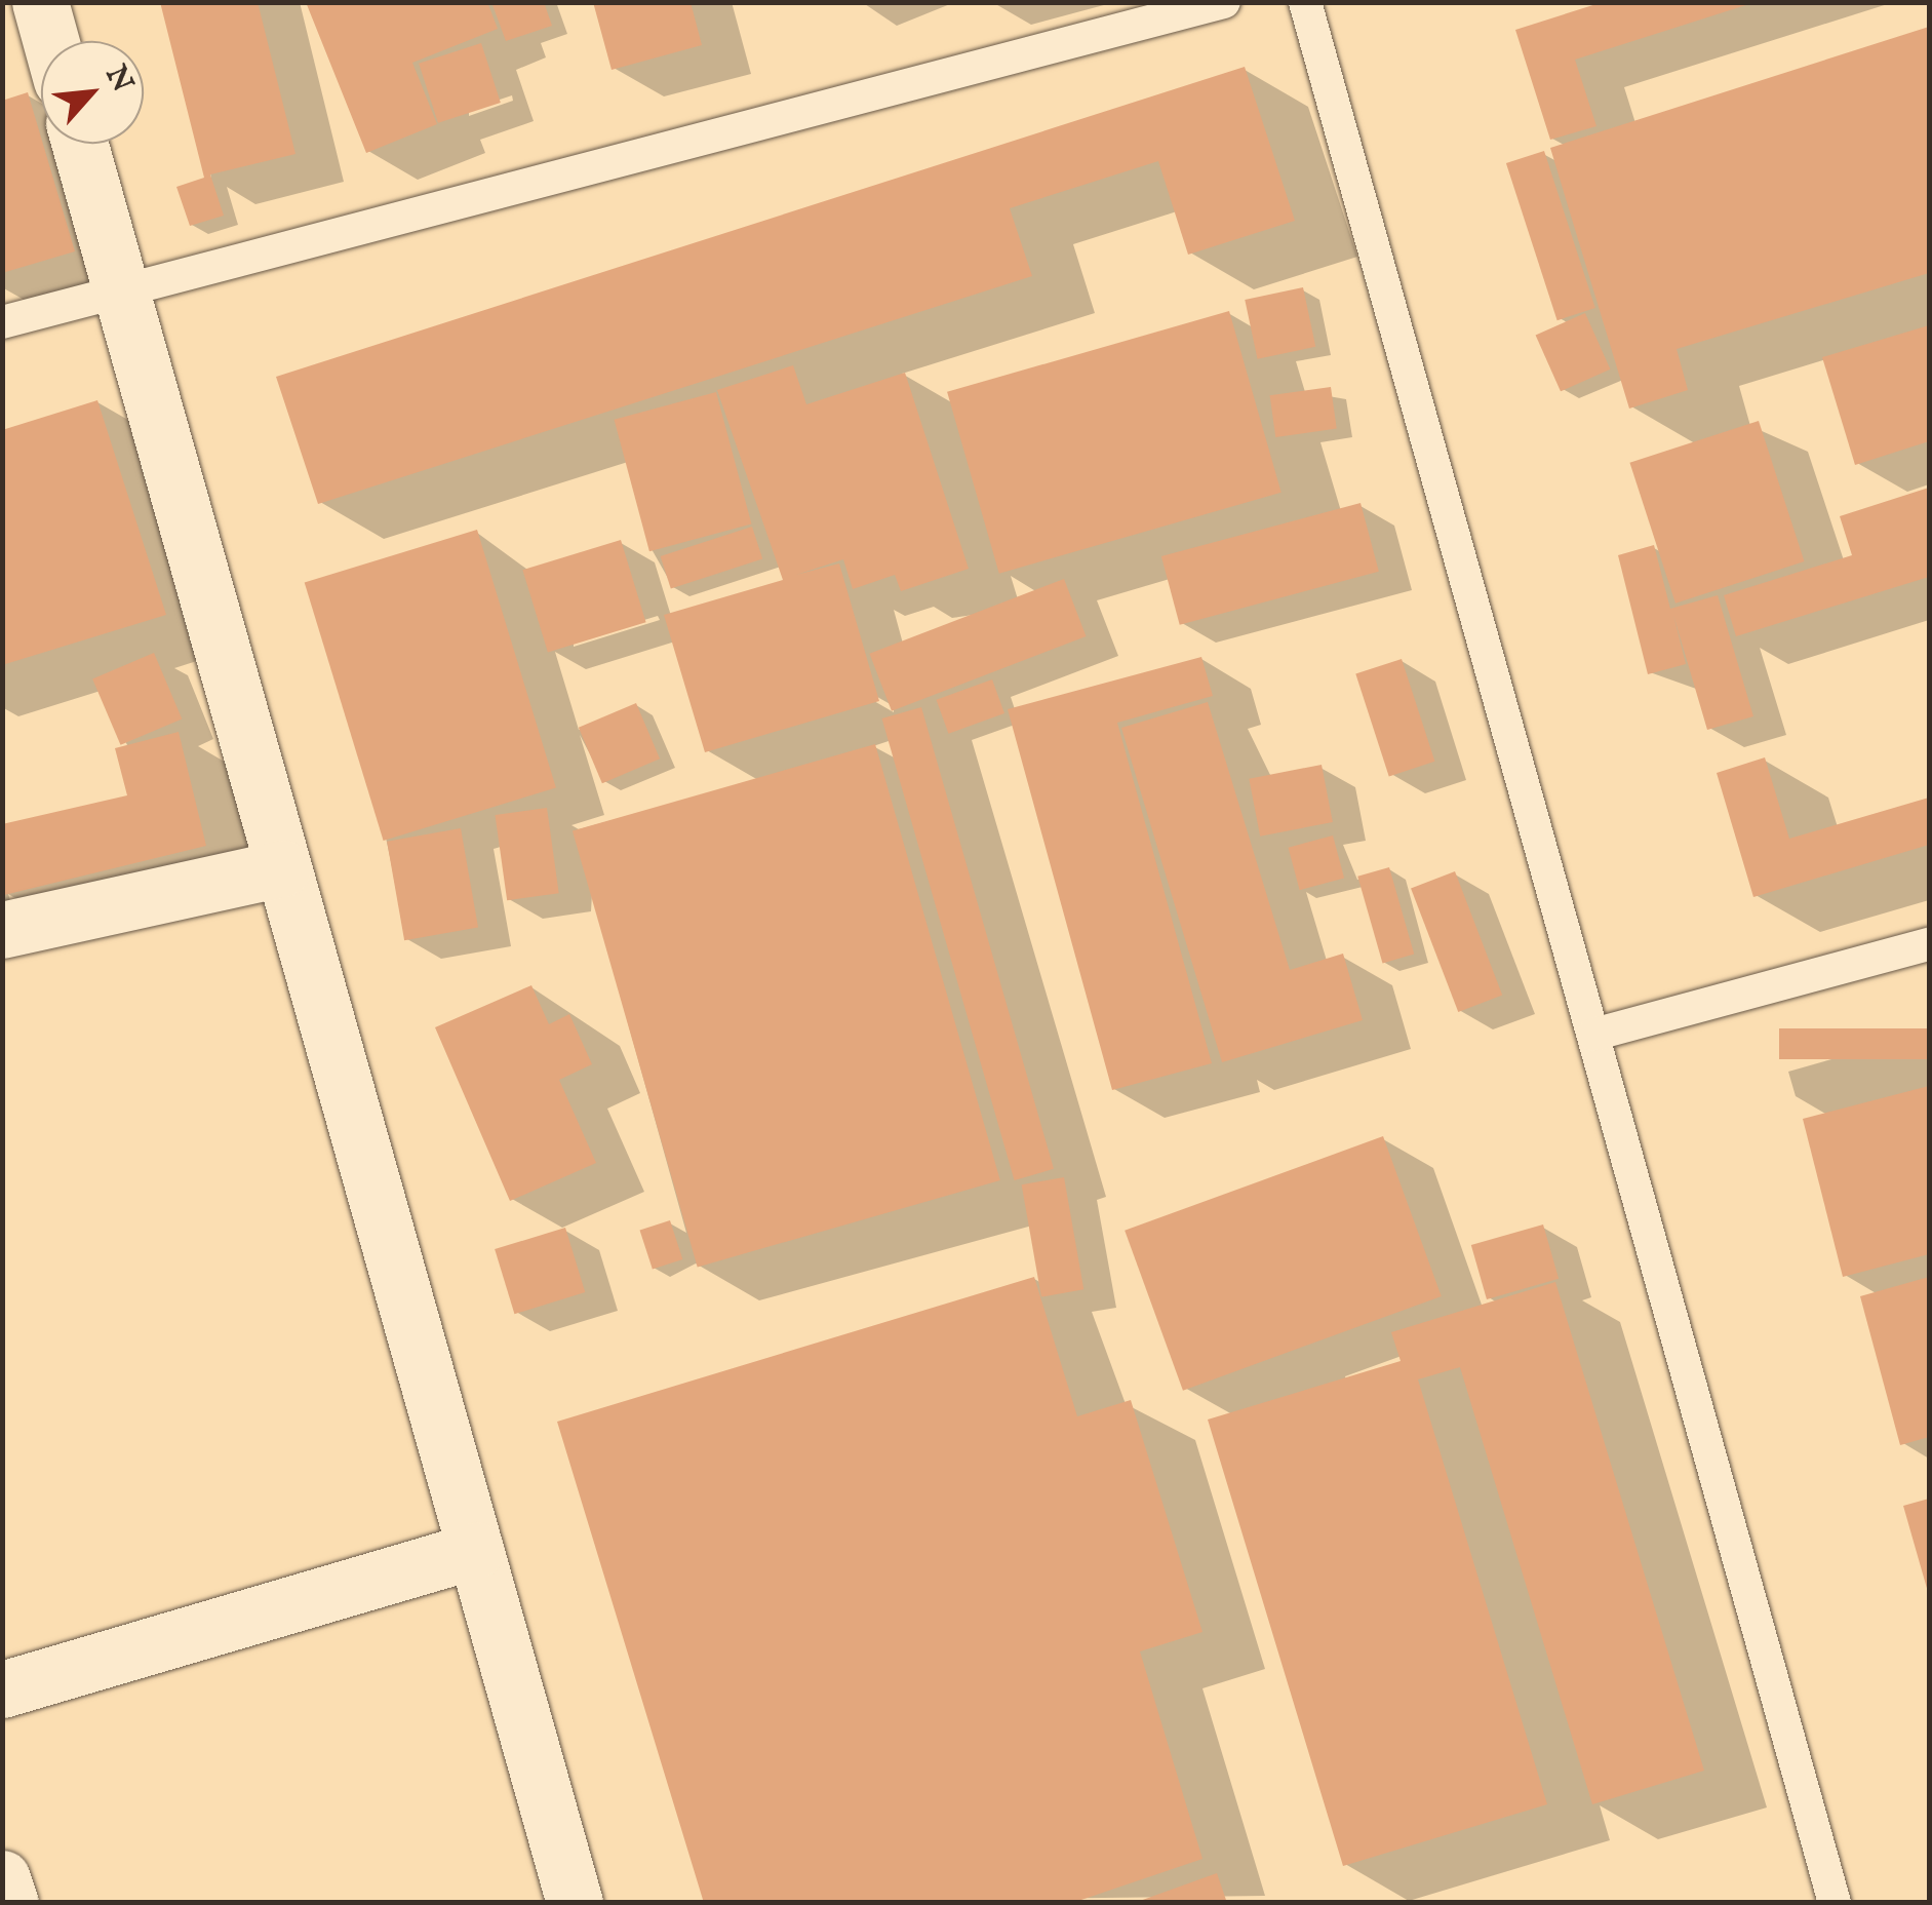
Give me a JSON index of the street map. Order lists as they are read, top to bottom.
{
  "north": "top right"
}
